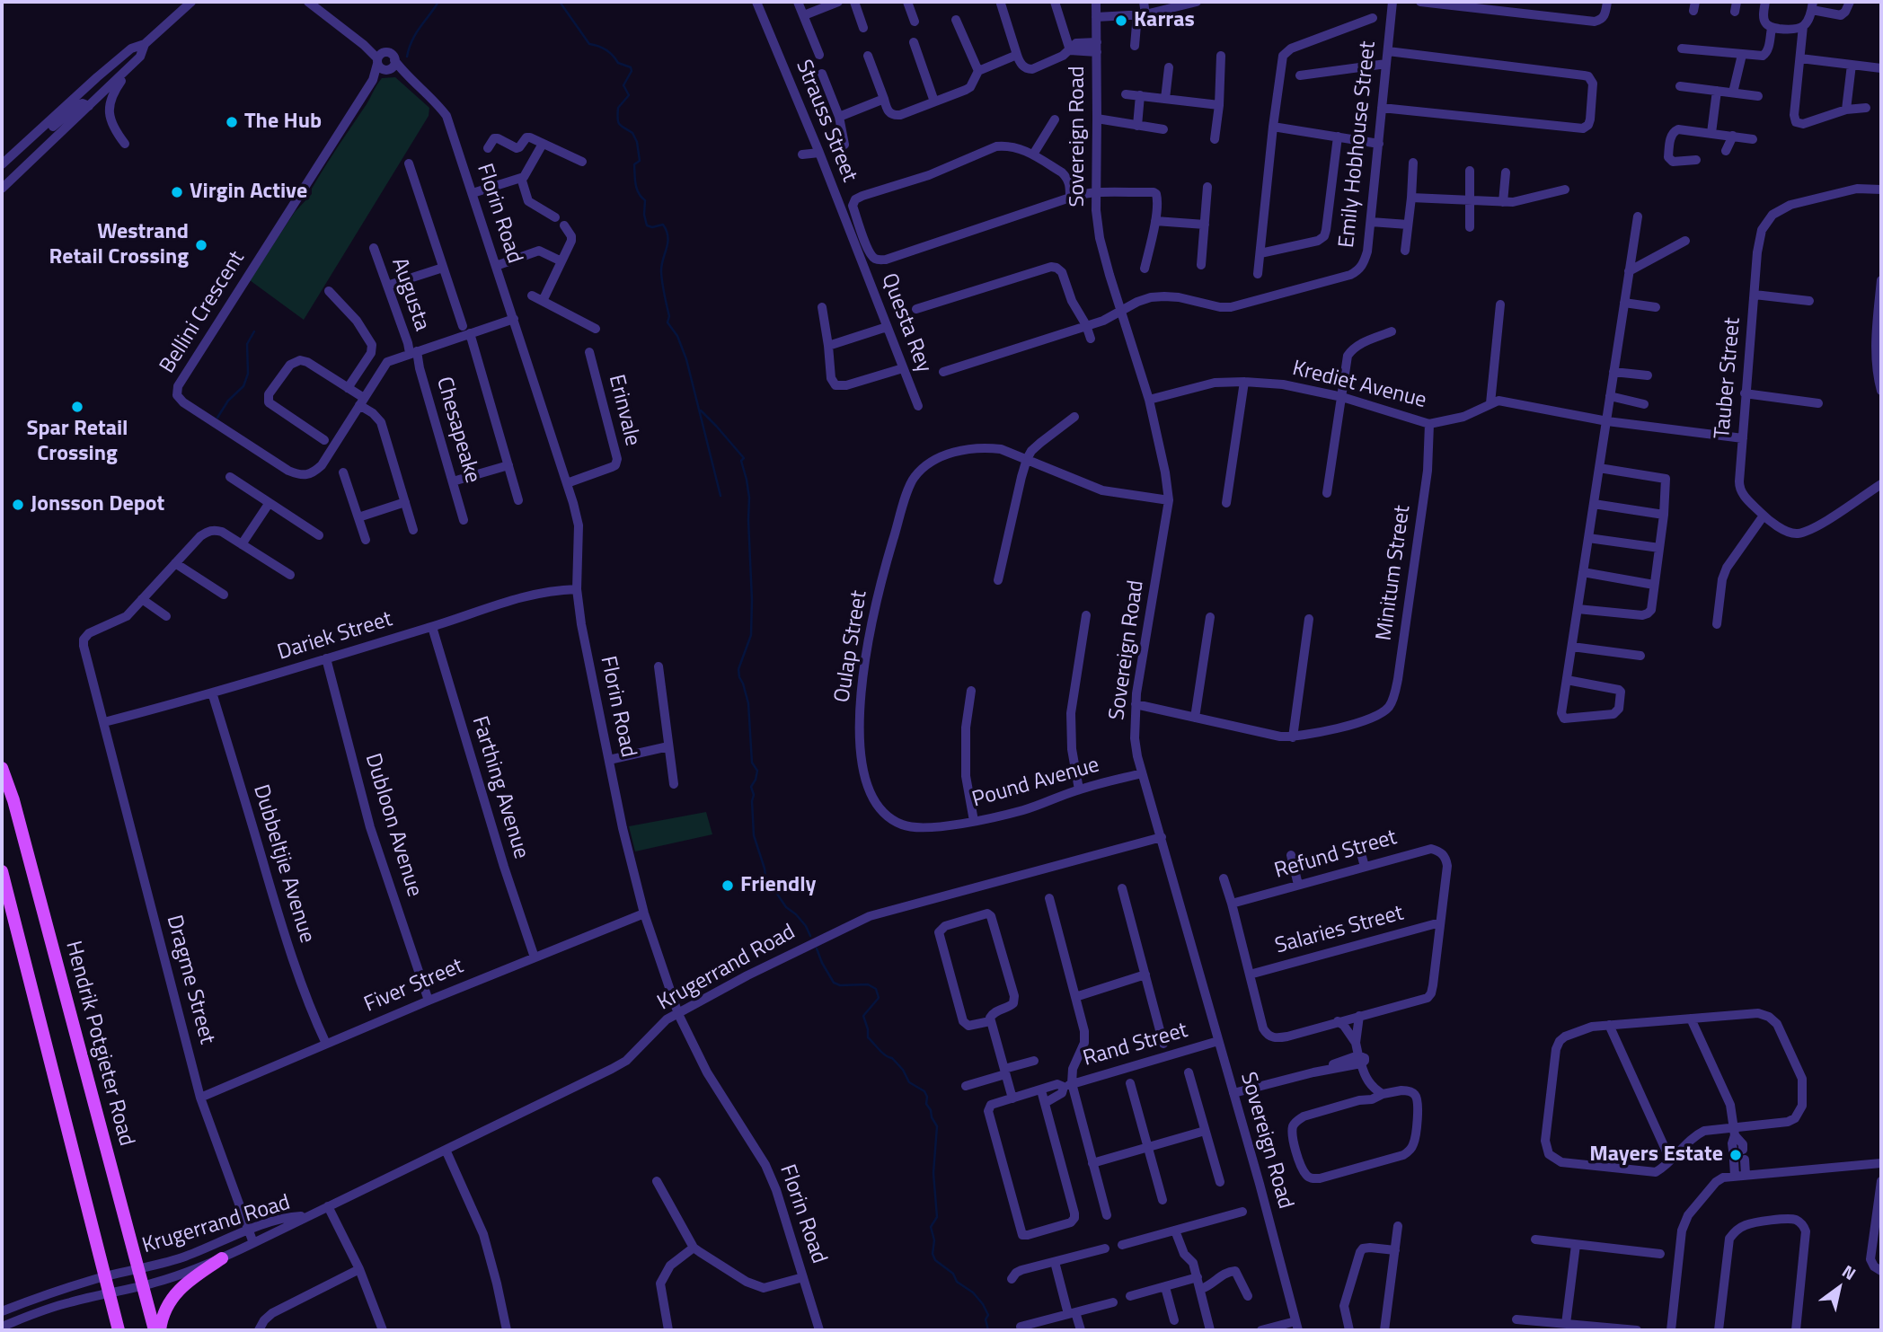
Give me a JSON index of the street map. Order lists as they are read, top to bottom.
{
  "streets": {
    "main road": ["Hendrik Potgieter Road"],
    "street": [
      "Strauss Street",
      "Sovereign Road",
      "Emily Hobhouse Street",
      "Florin Road",
      "Augusta",
      "Bellini Crescent",
      "Questa Rey",
      "Tauber Street",
      "Krediet Avenue",
      "Erinvale",
      "Chesapeake",
      "Minitum Street",
      "Dariek Street",
      "Oulap Street",
      "Pound Avenue",
      "Farthing Avenue",
      "Dubloon Avenue",
      "Refund Street",
      "Dubbeltjie Avenue",
      "Salaries Street",
      "Krugerrand Road",
      "Dragme Street",
      "Fiver Street",
      "Rand Street"
    ]
  },
  "crossings": [
    ["Strauss Street", "Questa Rey"],
    ["Sovereign Road", "Emily Hobhouse Street"],
    ["Sovereign Road", "Krediet Avenue"],
    ["Sovereign Road", "Pound Avenue"],
    ["Sovereign Road", "Krugerrand Road"],
    ["Sovereign Road", "Rand Street"],
    ["Florin Road", "Bellini Crescent"],
    ["Florin Road", "Erinvale"],
    ["Florin Road", "Dariek Street"],
    ["Florin Road", "Krugerrand Road"],
    ["Florin Road", "Fiver Street"],
    ["Augusta", "Bellini Crescent"],
    ["Augusta", "Chesapeake"],
    ["Bellini Crescent", "Chesapeake"],
    ["Tauber Street", "Krediet Avenue"],
    ["Krediet Avenue", "Minitum Street"],
    ["Dariek Street", "Farthing Avenue"],
    ["Dariek Street", "Dubloon Avenue"],
    ["Dariek Street", "Dubbeltjie Avenue"],
    ["Dariek Street", "Dragme Street"],
    ["Oulap Street", "Pound Avenue"],
    ["Farthing Avenue", "Fiver Street"],
    ["Dubloon Avenue", "Fiver Street"],
    ["Refund Street", "Salaries Street"],
    ["Dubbeltjie Avenue", "Fiver Street"],
    ["Krugerrand Road", "Dragme Street"],
    ["Krugerrand Road", "Hendrik Potgieter Road"],
    ["Dragme Street", "Fiver Street"]
  ],
  "places": [
    "Karras",
    "The Hub",
    "Virgin Active",
    "Westrand Retail Crossing",
    "Spar Retail Crossing",
    "Jonsson Depot",
    "Friendly",
    "Mayers Estate"
  ],
  "north": "top right"
}
